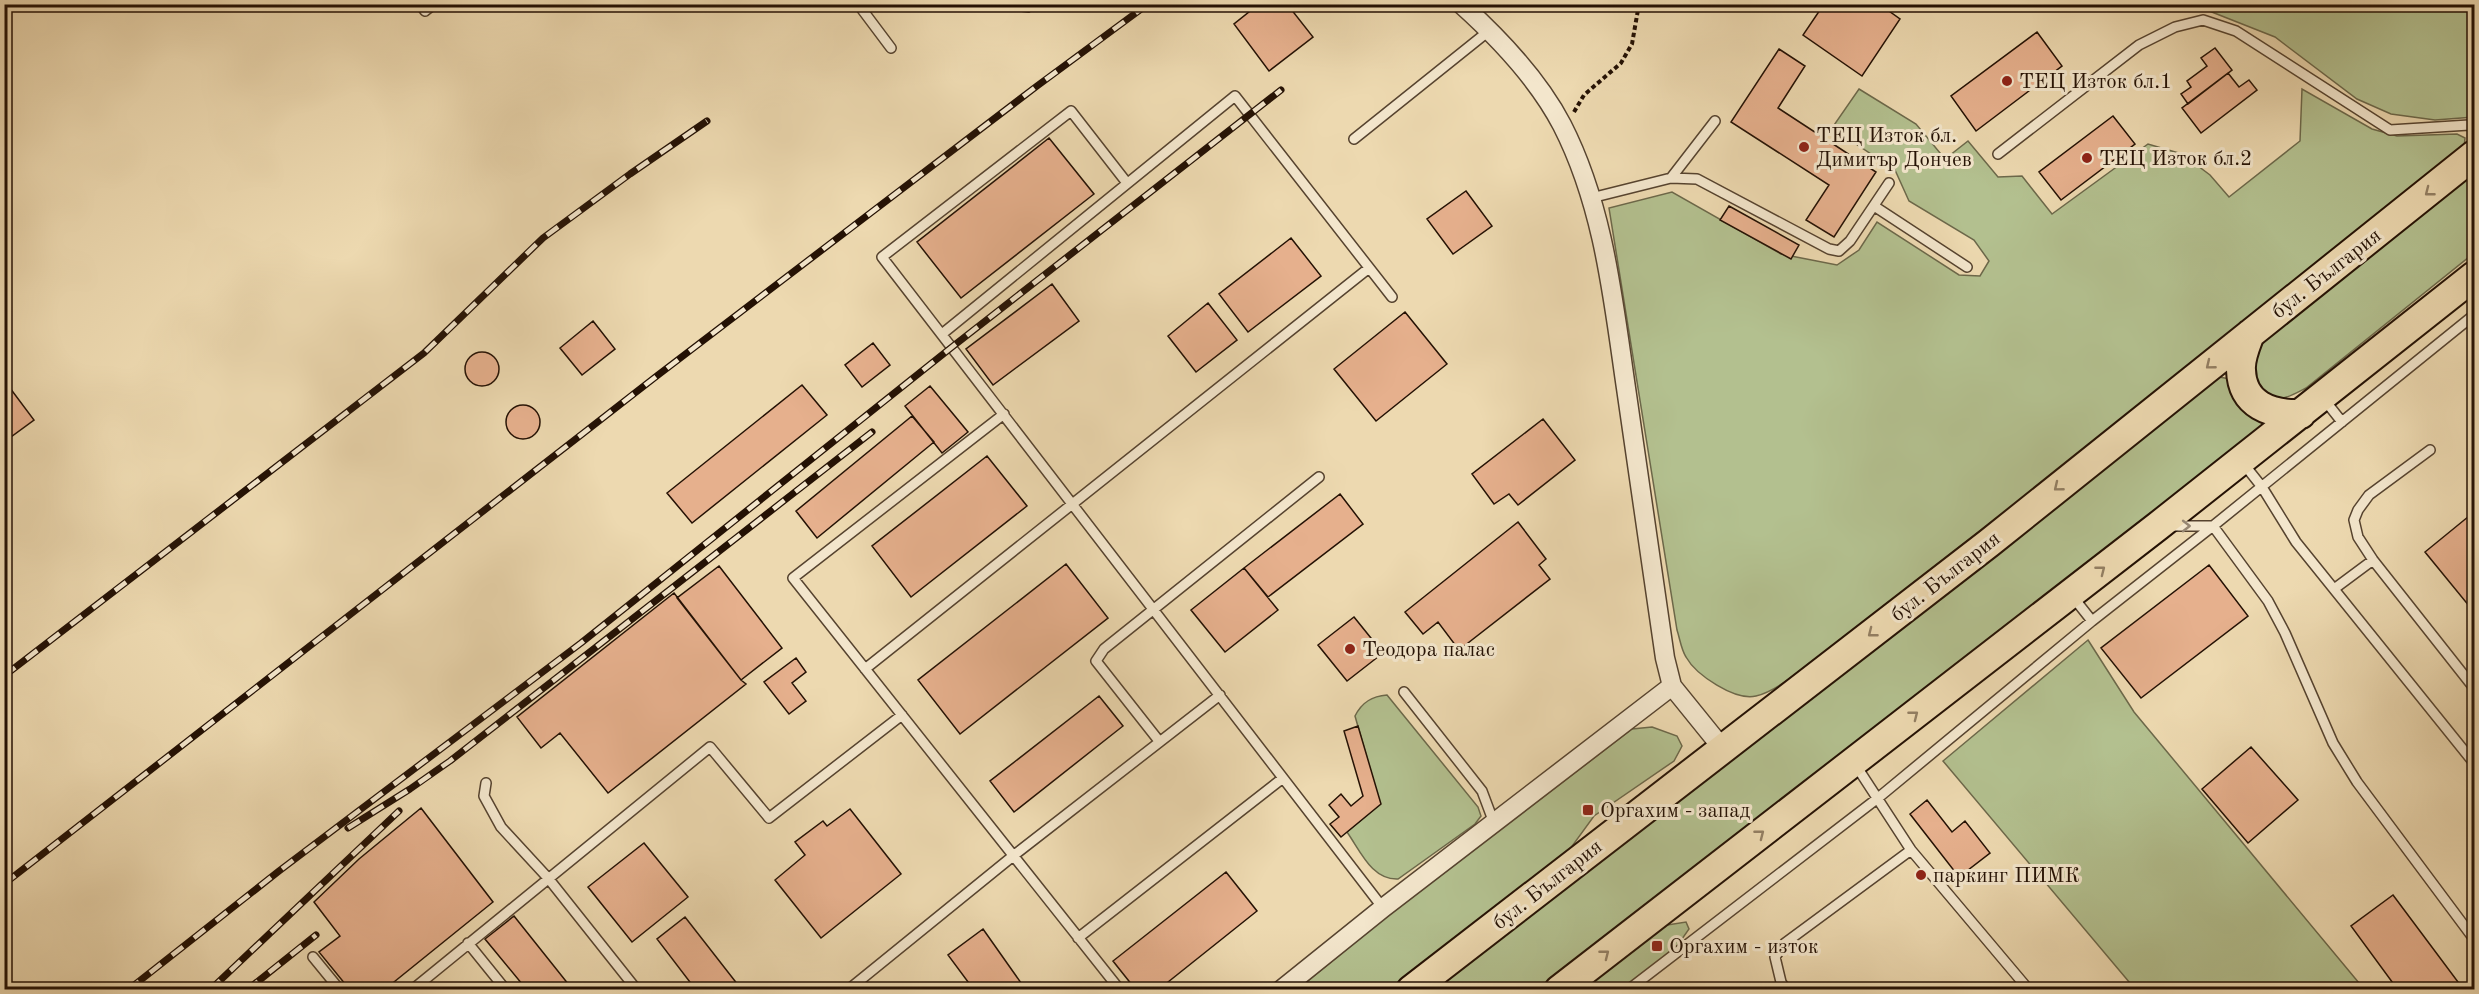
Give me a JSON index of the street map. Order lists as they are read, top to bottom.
{
  "streets": {
    "highway": ["бул. България"]
  },
  "places": {
    "other": [
      "ТЕЦ Изток бл.1",
      "ТЕЦ Изток бл. Димитър Дончев",
      "ТЕЦ Изток бл.2",
      "Теодора палас",
      "паркинг ПИМК"
    ],
    "transit": ["Оргахим - запад", "Оргахим - изток"]
  }
}
